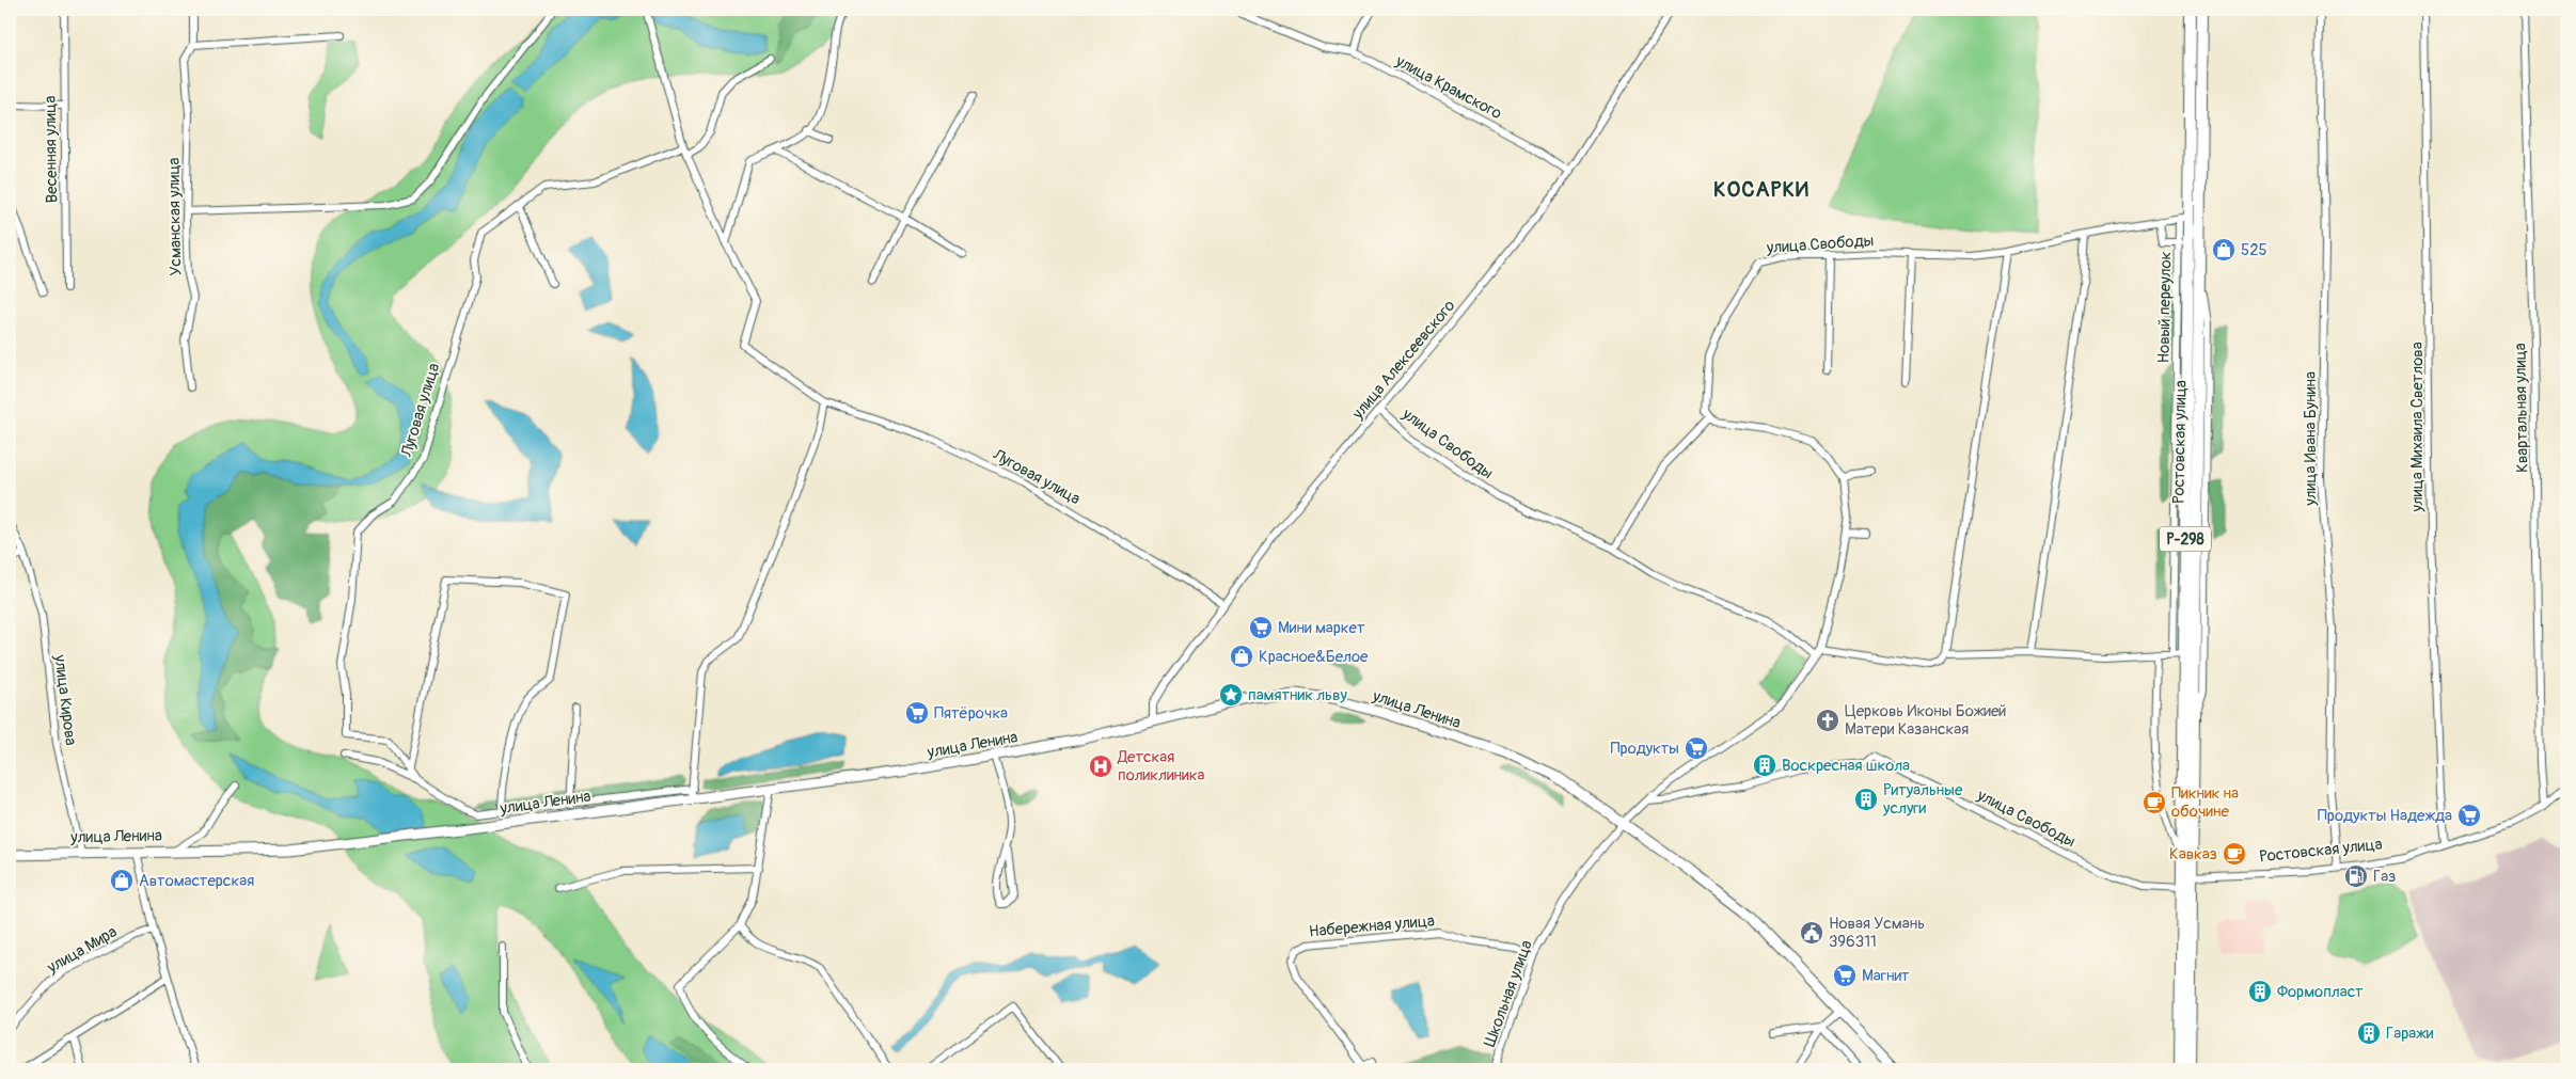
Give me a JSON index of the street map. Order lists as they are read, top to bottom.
{
  "streets": {
    "highway": ["Ростовская улица", "Р-298"],
    "main road": ["улица Ленина"],
    "street": [
      "улица Крамского",
      "Весенняя улица",
      "Усманская улица",
      "улица Свободы",
      "Новый переулок",
      "улица Алексеевского",
      "Квартальная улица",
      "Луговая улица",
      "улица Михаила Светлова",
      "улица Ивана Бунина",
      "улица Кирова",
      "Набережная улица",
      "улица Мира",
      "Школьная улица"
    ]
  },
  "crossings": [
    ["улица Крамского", "улица Алексеевского"],
    ["улица Свободы", "Новый переулок"],
    ["улица Свободы", "улица Алексеевского"],
    ["улица Свободы", "Ростовская улица"],
    ["Новый переулок", "Ростовская улица"],
    ["улица Алексеевского", "Луговая улица"],
    ["улица Алексеевского", "улица Ленина"],
    ["Квартальная улица", "Ростовская улица"],
    ["Луговая улица", "улица Ленина"],
    ["улица Михаила Светлова", "Ростовская улица"],
    ["улица Ивана Бунина", "Ростовская улица"],
    ["улица Кирова", "улица Ленина"],
    ["улица Ленина", "Школьная улица"],
    ["Набережная улица", "Школьная улица"]
  ],
  "districts": ["КОСАРКИ"],
  "places": {
    "shop": ["525", "Красное&Белое", "Автомастерская"],
    "supermarket": [
      "Мини маркет",
      "Пятёрочка",
      "Продукты",
      "Продукты Надежда",
      "Магнит"
    ],
    "place": ["памятник льву"],
    "church": ["Церковь Иконы Божией Матери Казанская"],
    "building": [
      "Воскресная школа",
      "Ритуальные услуги",
      "Формопласт",
      "Гаражи"
    ],
    "hospital": ["Детская поликлиника"],
    "cafe": ["Пикник на обочине", "Кавказ"],
    "fuel station": ["Газ"],
    "public building": ["Новая Усмань 396311"]
  }
}
